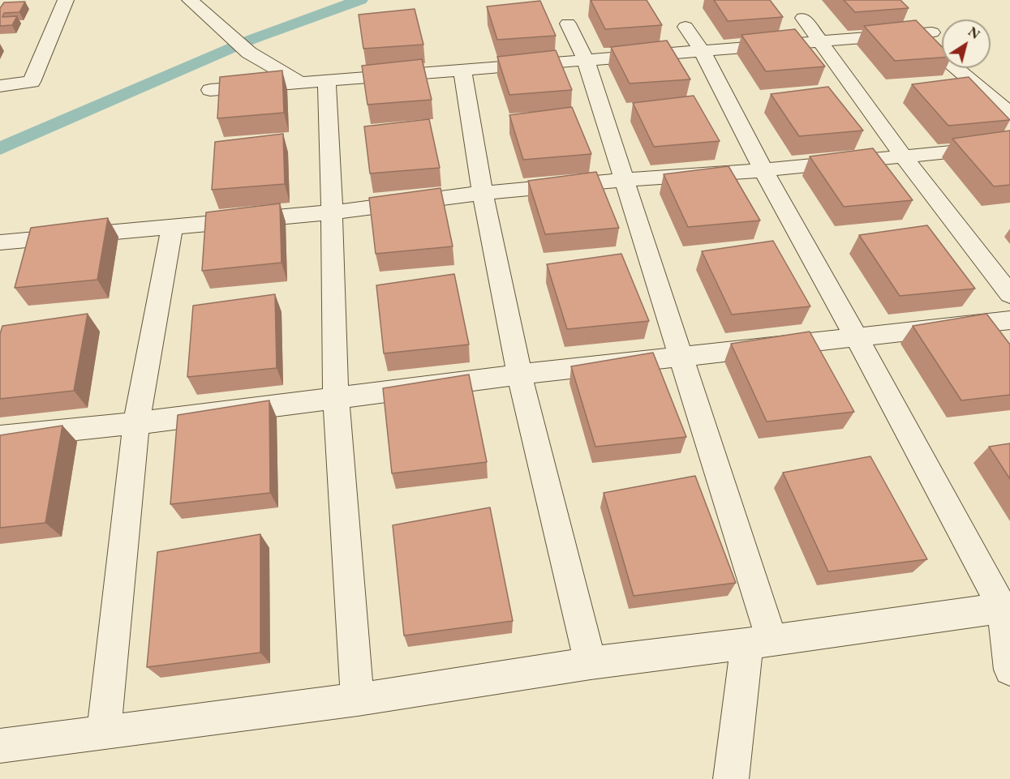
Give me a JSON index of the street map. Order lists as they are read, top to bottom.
{
  "north": "top right"
}
